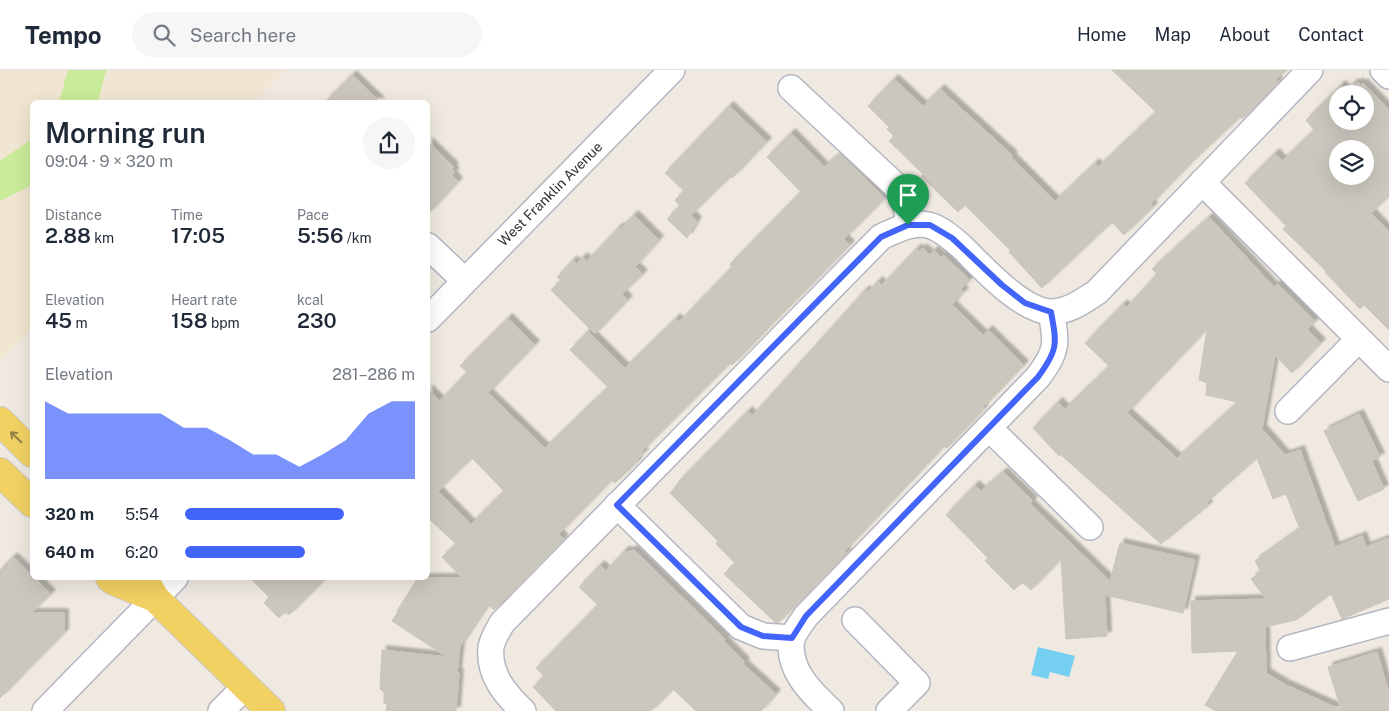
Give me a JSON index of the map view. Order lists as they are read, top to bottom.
{
  "streets": {
    "street": ["West Franklin Avenue"]
  },
  "page": {
    "header": "Tempo",
    "search": "Search here",
    "nav": [
      "Home",
      "Map",
      "About",
      "Contact"
    ],
    "heading": ["Morning run", "09:04 · 9 × 320 m"],
    "stats": [
      ["Distance", "2.88 km"],
      ["Time", "17:05"],
      ["Pace", "5:56 /km"],
      ["Elevation", "45 m"],
      ["Heart rate", "158 bpm"],
      ["kcal", "230"]
    ],
    "chart": ["Elevation", "281–286 m"],
    "list": [
      {
        "name": "320 m",
        "note": "5:54"
      },
      {
        "name": "640 m",
        "note": "6:20"
      }
    ]
  }
}
